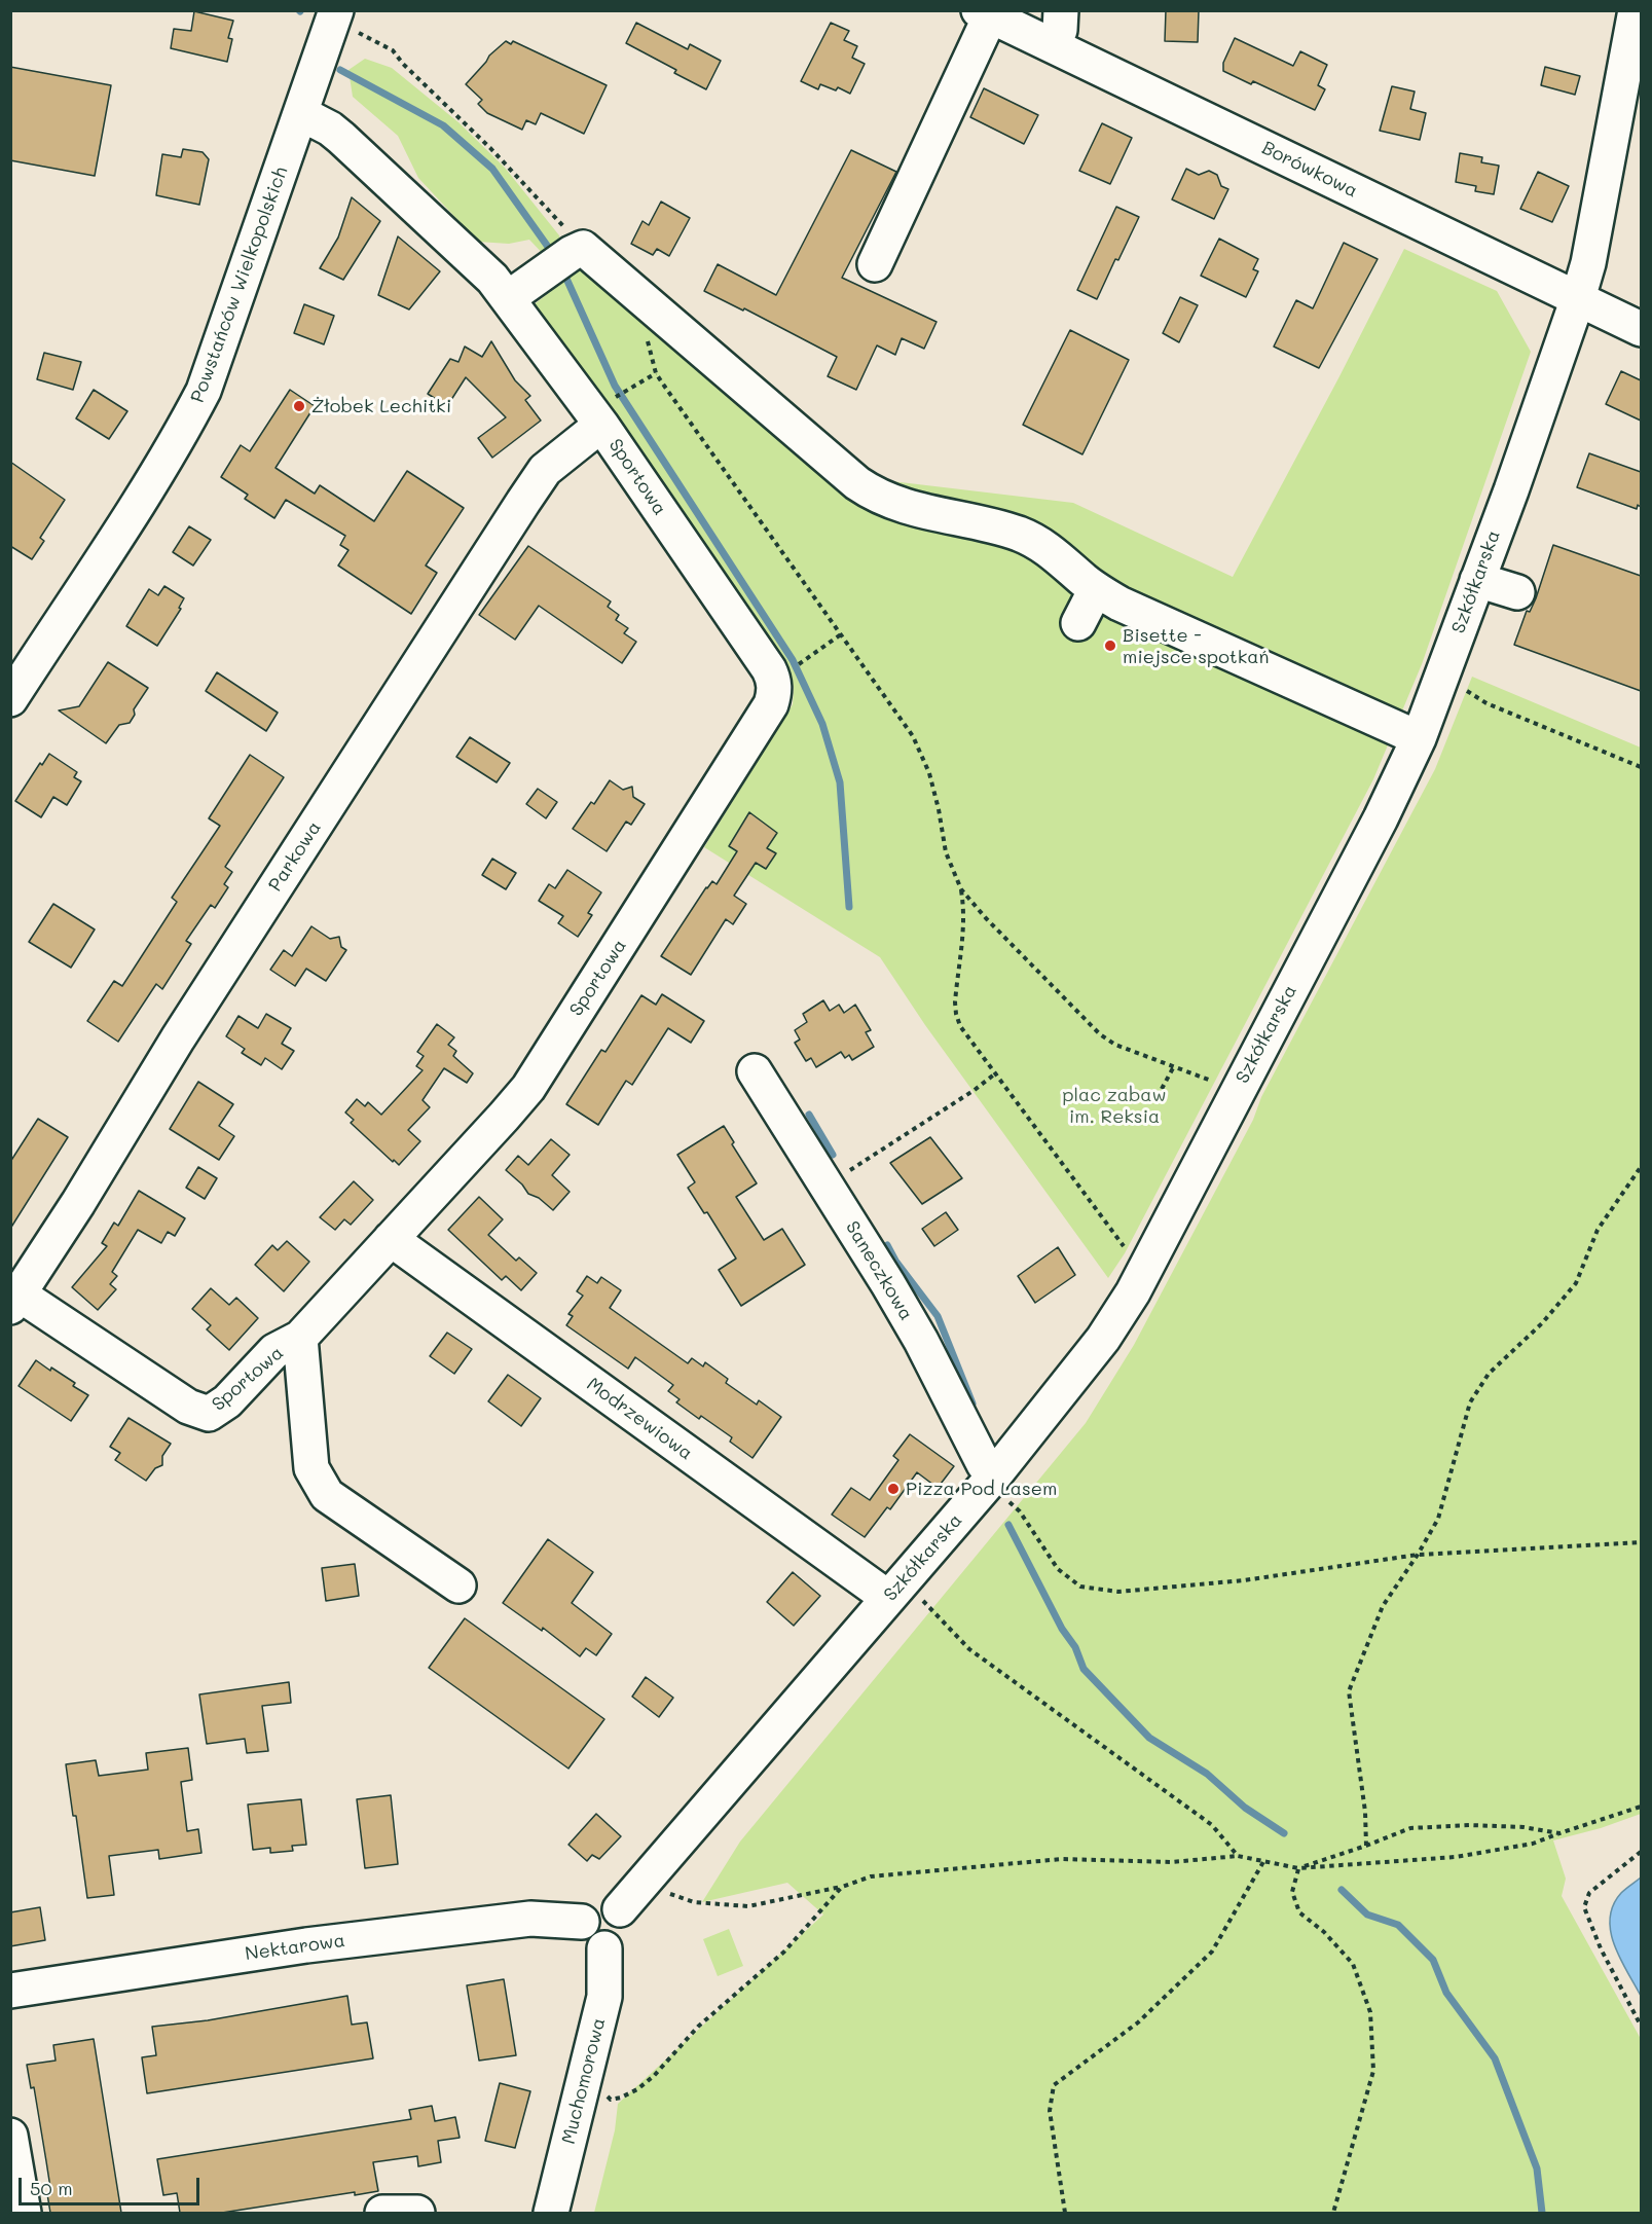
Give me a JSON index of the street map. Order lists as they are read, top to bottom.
{
  "streets": {
    "street": [
      "Borówkowa",
      "Powstańców Wielkopolskich",
      "Sportowa",
      "Szkółkarska",
      "Parkowa",
      "Saneczkowa",
      "Modrzewiowa",
      "Nektarowa",
      "Muchomorowa"
    ]
  },
  "crossings": [
    ["Borówkowa", "Szkółkarska"],
    ["Powstańców Wielkopolskich", "Sportowa"],
    ["Sportowa", "Parkowa"],
    ["Sportowa", "Modrzewiowa"],
    ["Szkółkarska", "Saneczkowa"],
    ["Szkółkarska", "Modrzewiowa"],
    ["Szkółkarska", "Nektarowa"],
    ["Szkółkarska", "Muchomorowa"],
    ["Nektarowa", "Muchomorowa"]
  ],
  "parks": ["plac zabaw im. Reksia"],
  "places": ["Żłobek Lechitki", "Bisette - miejsce spotkań", "Pizza Pod Lasem"],
  "scale_bar": "50 m"
}
